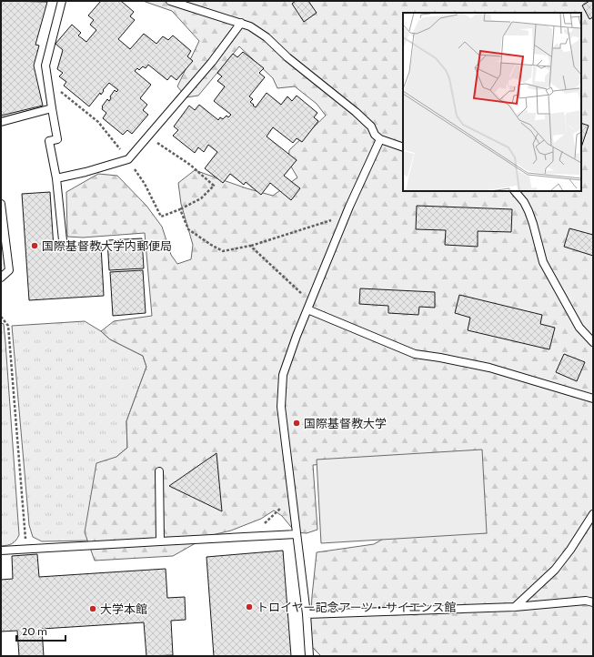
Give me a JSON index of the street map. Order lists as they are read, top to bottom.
{
  "places": [
    "国際基督教大学内郵便局",
    "国際基督教大学",
    "トロイヤー記念アーツ・サイエンス館",
    "大学本館"
  ],
  "scale_bar": "20 m"
}
